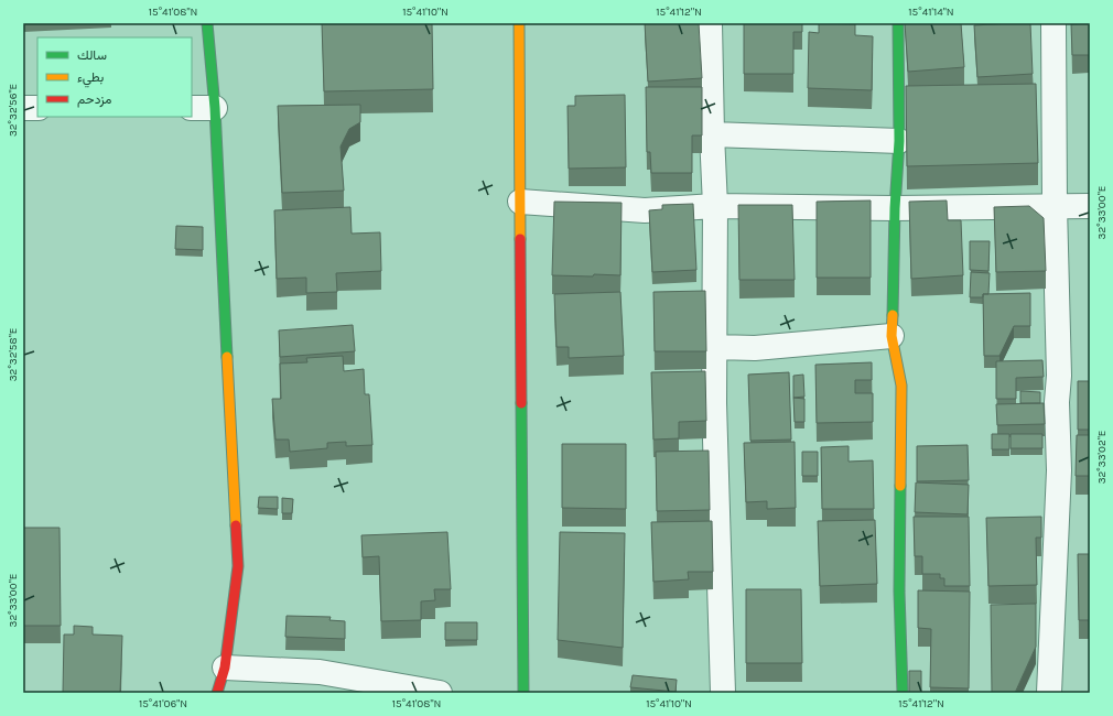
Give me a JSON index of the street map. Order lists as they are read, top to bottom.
{
  "legend": ["سالك", "بطيء", "مزدحم"],
  "coordinates": [
    "15°41'08\"N",
    "15°41'10\"N",
    "15°41'12\"N",
    "15°41'14\"N",
    "32°32'56\"E",
    "32°33'00\"E",
    "32°32'58\"E",
    "32°33'02\"E",
    "15°41'06\"N"
  ]
}
